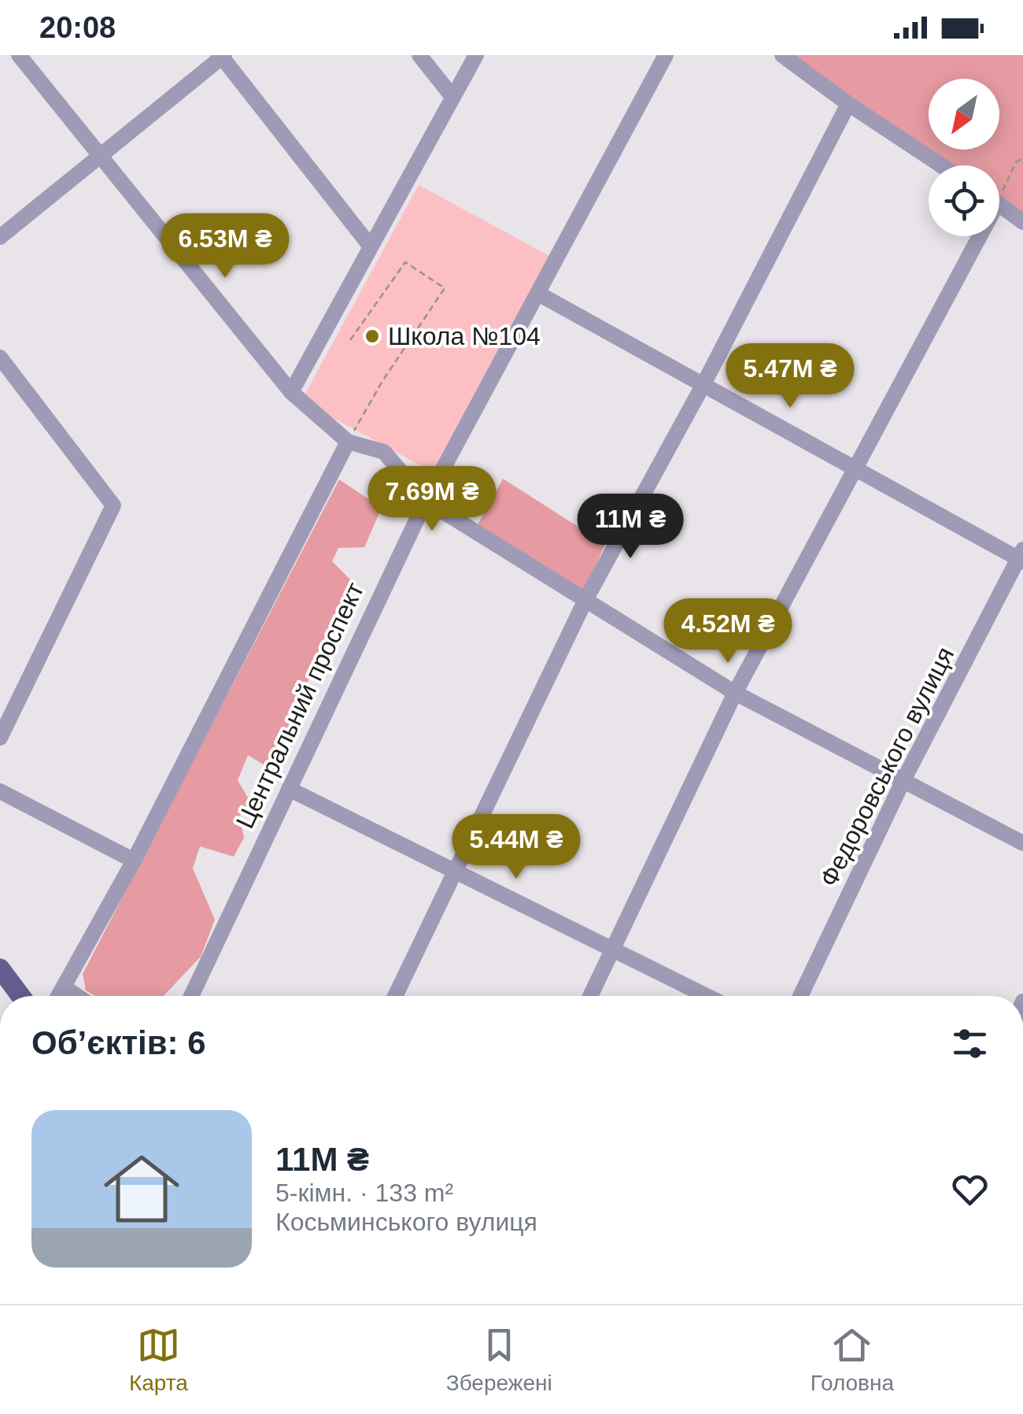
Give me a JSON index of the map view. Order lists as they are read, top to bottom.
{
  "streets": {
    "street": ["Центральний проспект", "Федоровського вулиця"]
  },
  "places": ["Школа №104"],
  "north": "bottom left",
  "page": {
    "status": "20:08",
    "price": [
      "6.53M ₴",
      "5.47M ₴",
      "7.69M ₴",
      "11M ₴",
      "4.52M ₴",
      "5.44M ₴"
    ],
    "heading": "Об’єктів: 6",
    "list": [
      {
        "name": "11M ₴",
        "note": "5-кімн. · 133 m² · Косьминського вулиця"
      }
    ],
    "tabs": ["Карта", "Збережені", "Головна"]
  }
}
